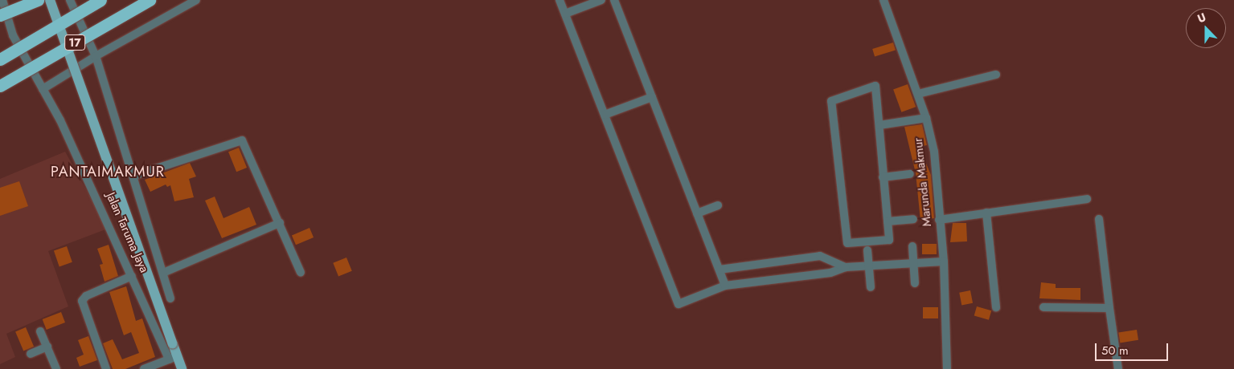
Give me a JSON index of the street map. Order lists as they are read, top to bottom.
{
  "streets": {
    "highway": ["17"],
    "main road": ["Jalan Taruma Jaya"],
    "street": ["Marunda Makmur"]
  },
  "districts": ["PANTAIMAKMUR"],
  "scale_bar": "50 m",
  "north": "top"
}
